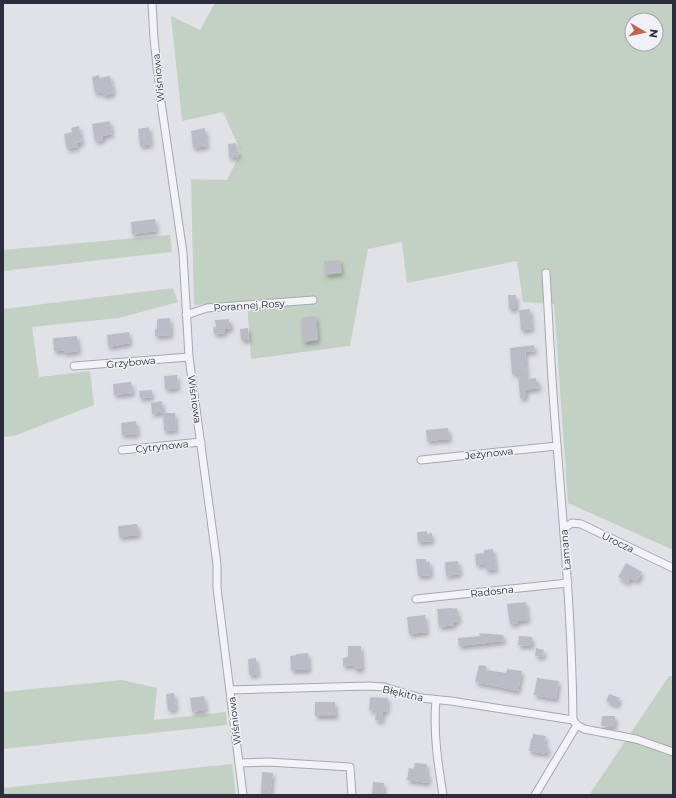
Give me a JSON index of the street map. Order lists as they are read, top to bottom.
{
  "streets": {
    "street": [
      "Wiśniowa",
      "Porannej Rosy",
      "Grzybowa",
      "Cytrynowa",
      "Jeżynowa",
      "Urocza",
      "Łamana",
      "Radosna",
      "Błękitna"
    ]
  },
  "crossings": [
    ["Wiśniowa", "Porannej Rosy"],
    ["Wiśniowa", "Grzybowa"],
    ["Wiśniowa", "Cytrynowa"],
    ["Wiśniowa", "Błękitna"],
    ["Jeżynowa", "Łamana"],
    ["Urocza", "Łamana"],
    ["Łamana", "Radosna"],
    ["Łamana", "Błękitna"]
  ],
  "north": "right"
}
